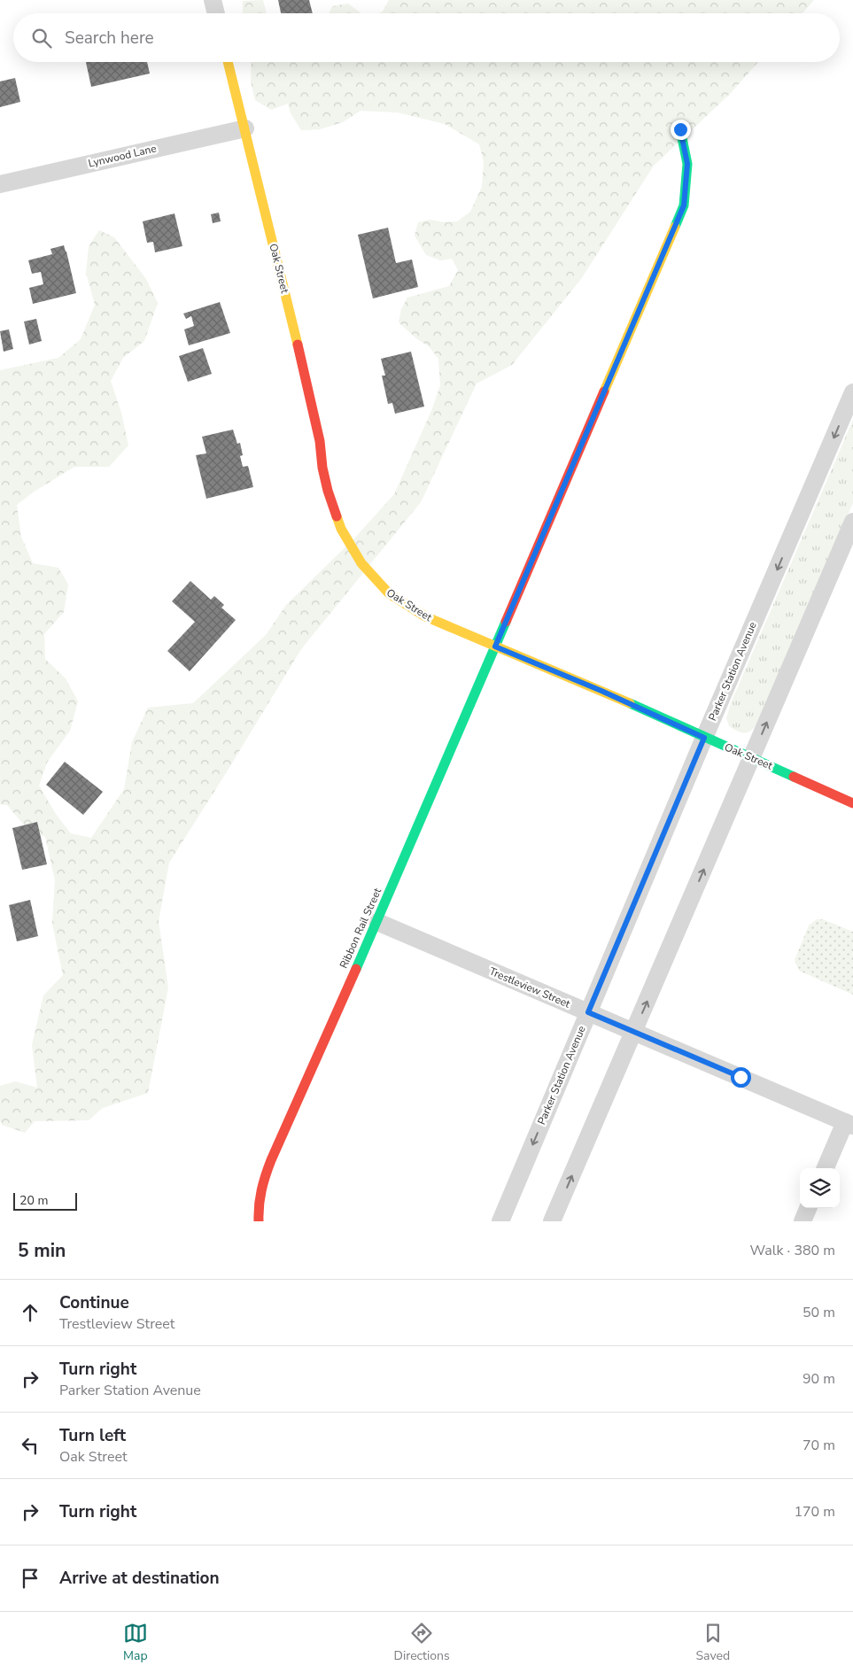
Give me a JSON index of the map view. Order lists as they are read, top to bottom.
{
  "streets": {
    "street": [
      "Lynwood Lane",
      "Oak Street",
      "Parker Station Avenue",
      "Ribbon Rail Street",
      "Trestleview Street"
    ]
  },
  "crossings": [
    ["Lynwood Lane", "Oak Street"],
    ["Oak Street", "Parker Station Avenue"],
    ["Oak Street", "Ribbon Rail Street"],
    ["Parker Station Avenue", "Trestleview Street"],
    ["Ribbon Rail Street", "Trestleview Street"]
  ],
  "scale_bar": "20 m",
  "page": {
    "search": "Search here",
    "scale": "20 m",
    "heading": ["5 min", "Walk · 380 m"],
    "list": [
      ["Continue", "Trestleview Street", "50 m"],
      ["Turn right", "Parker Station Avenue", "90 m"],
      ["Turn left", "Oak Street", "70 m"],
      ["Turn right", "170 m"],
      "Arrive at destination"
    ],
    "nav": ["Map", "Directions", "Saved"]
  }
}
